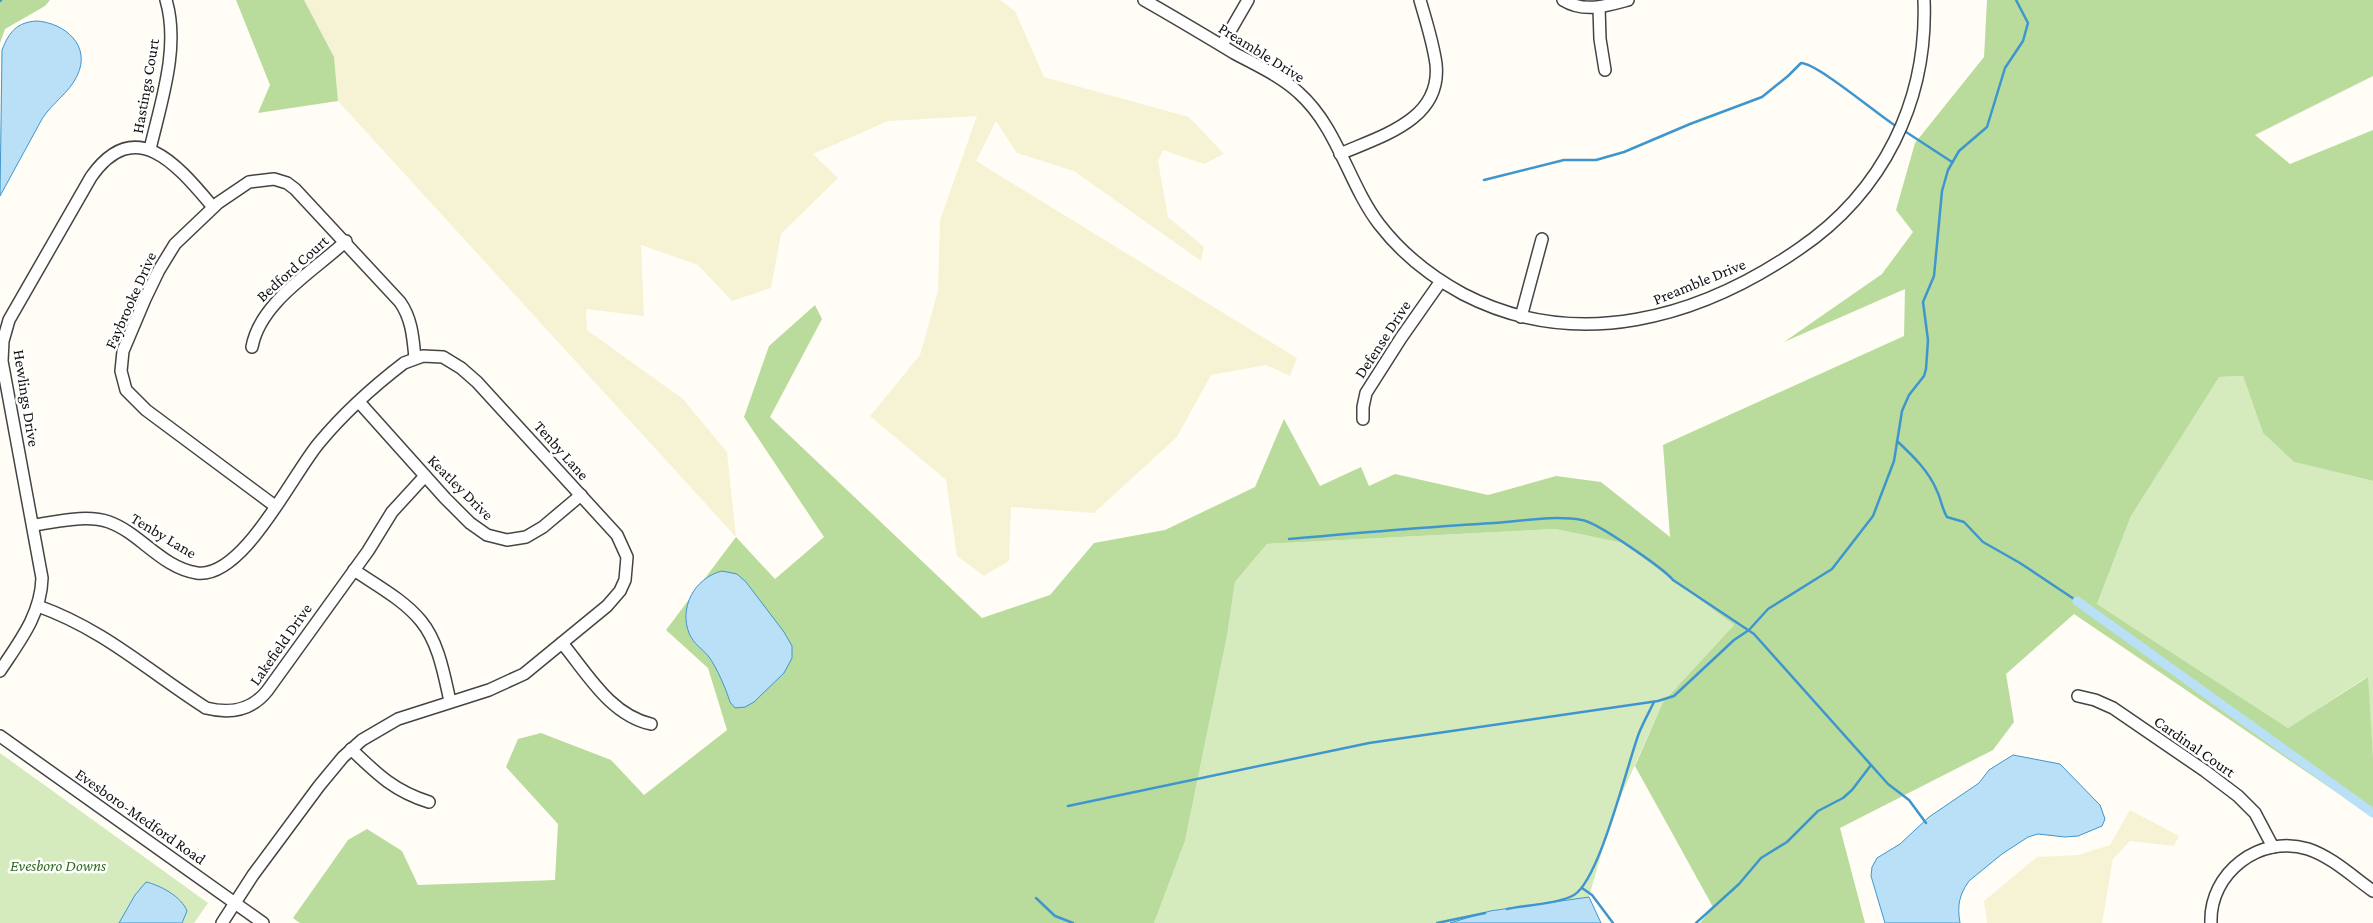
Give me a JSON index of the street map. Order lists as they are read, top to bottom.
{
  "streets": {
    "street": [
      "Preamble Drive",
      "Hastings Court",
      "Bedford Court",
      "Faybrooke Drive",
      "Defense Drive",
      "Hewlings Drive",
      "Tenby Lane",
      "Keatley Drive",
      "Lakefield Drive",
      "Cardinal Court",
      "Evesboro-Medford Road"
    ]
  },
  "crossings": [
    ["Preamble Drive", "Defense Drive"],
    ["Hastings Court", "Hewlings Drive"],
    ["Bedford Court", "Faybrooke Drive"],
    ["Faybrooke Drive", "Tenby Lane"],
    ["Hewlings Drive", "Tenby Lane"],
    ["Hewlings Drive", "Lakefield Drive"],
    ["Tenby Lane", "Keatley Drive"],
    ["Tenby Lane", "Evesboro-Medford Road"],
    ["Keatley Drive", "Lakefield Drive"]
  ],
  "parks": ["Evesboro Downs"]
}
